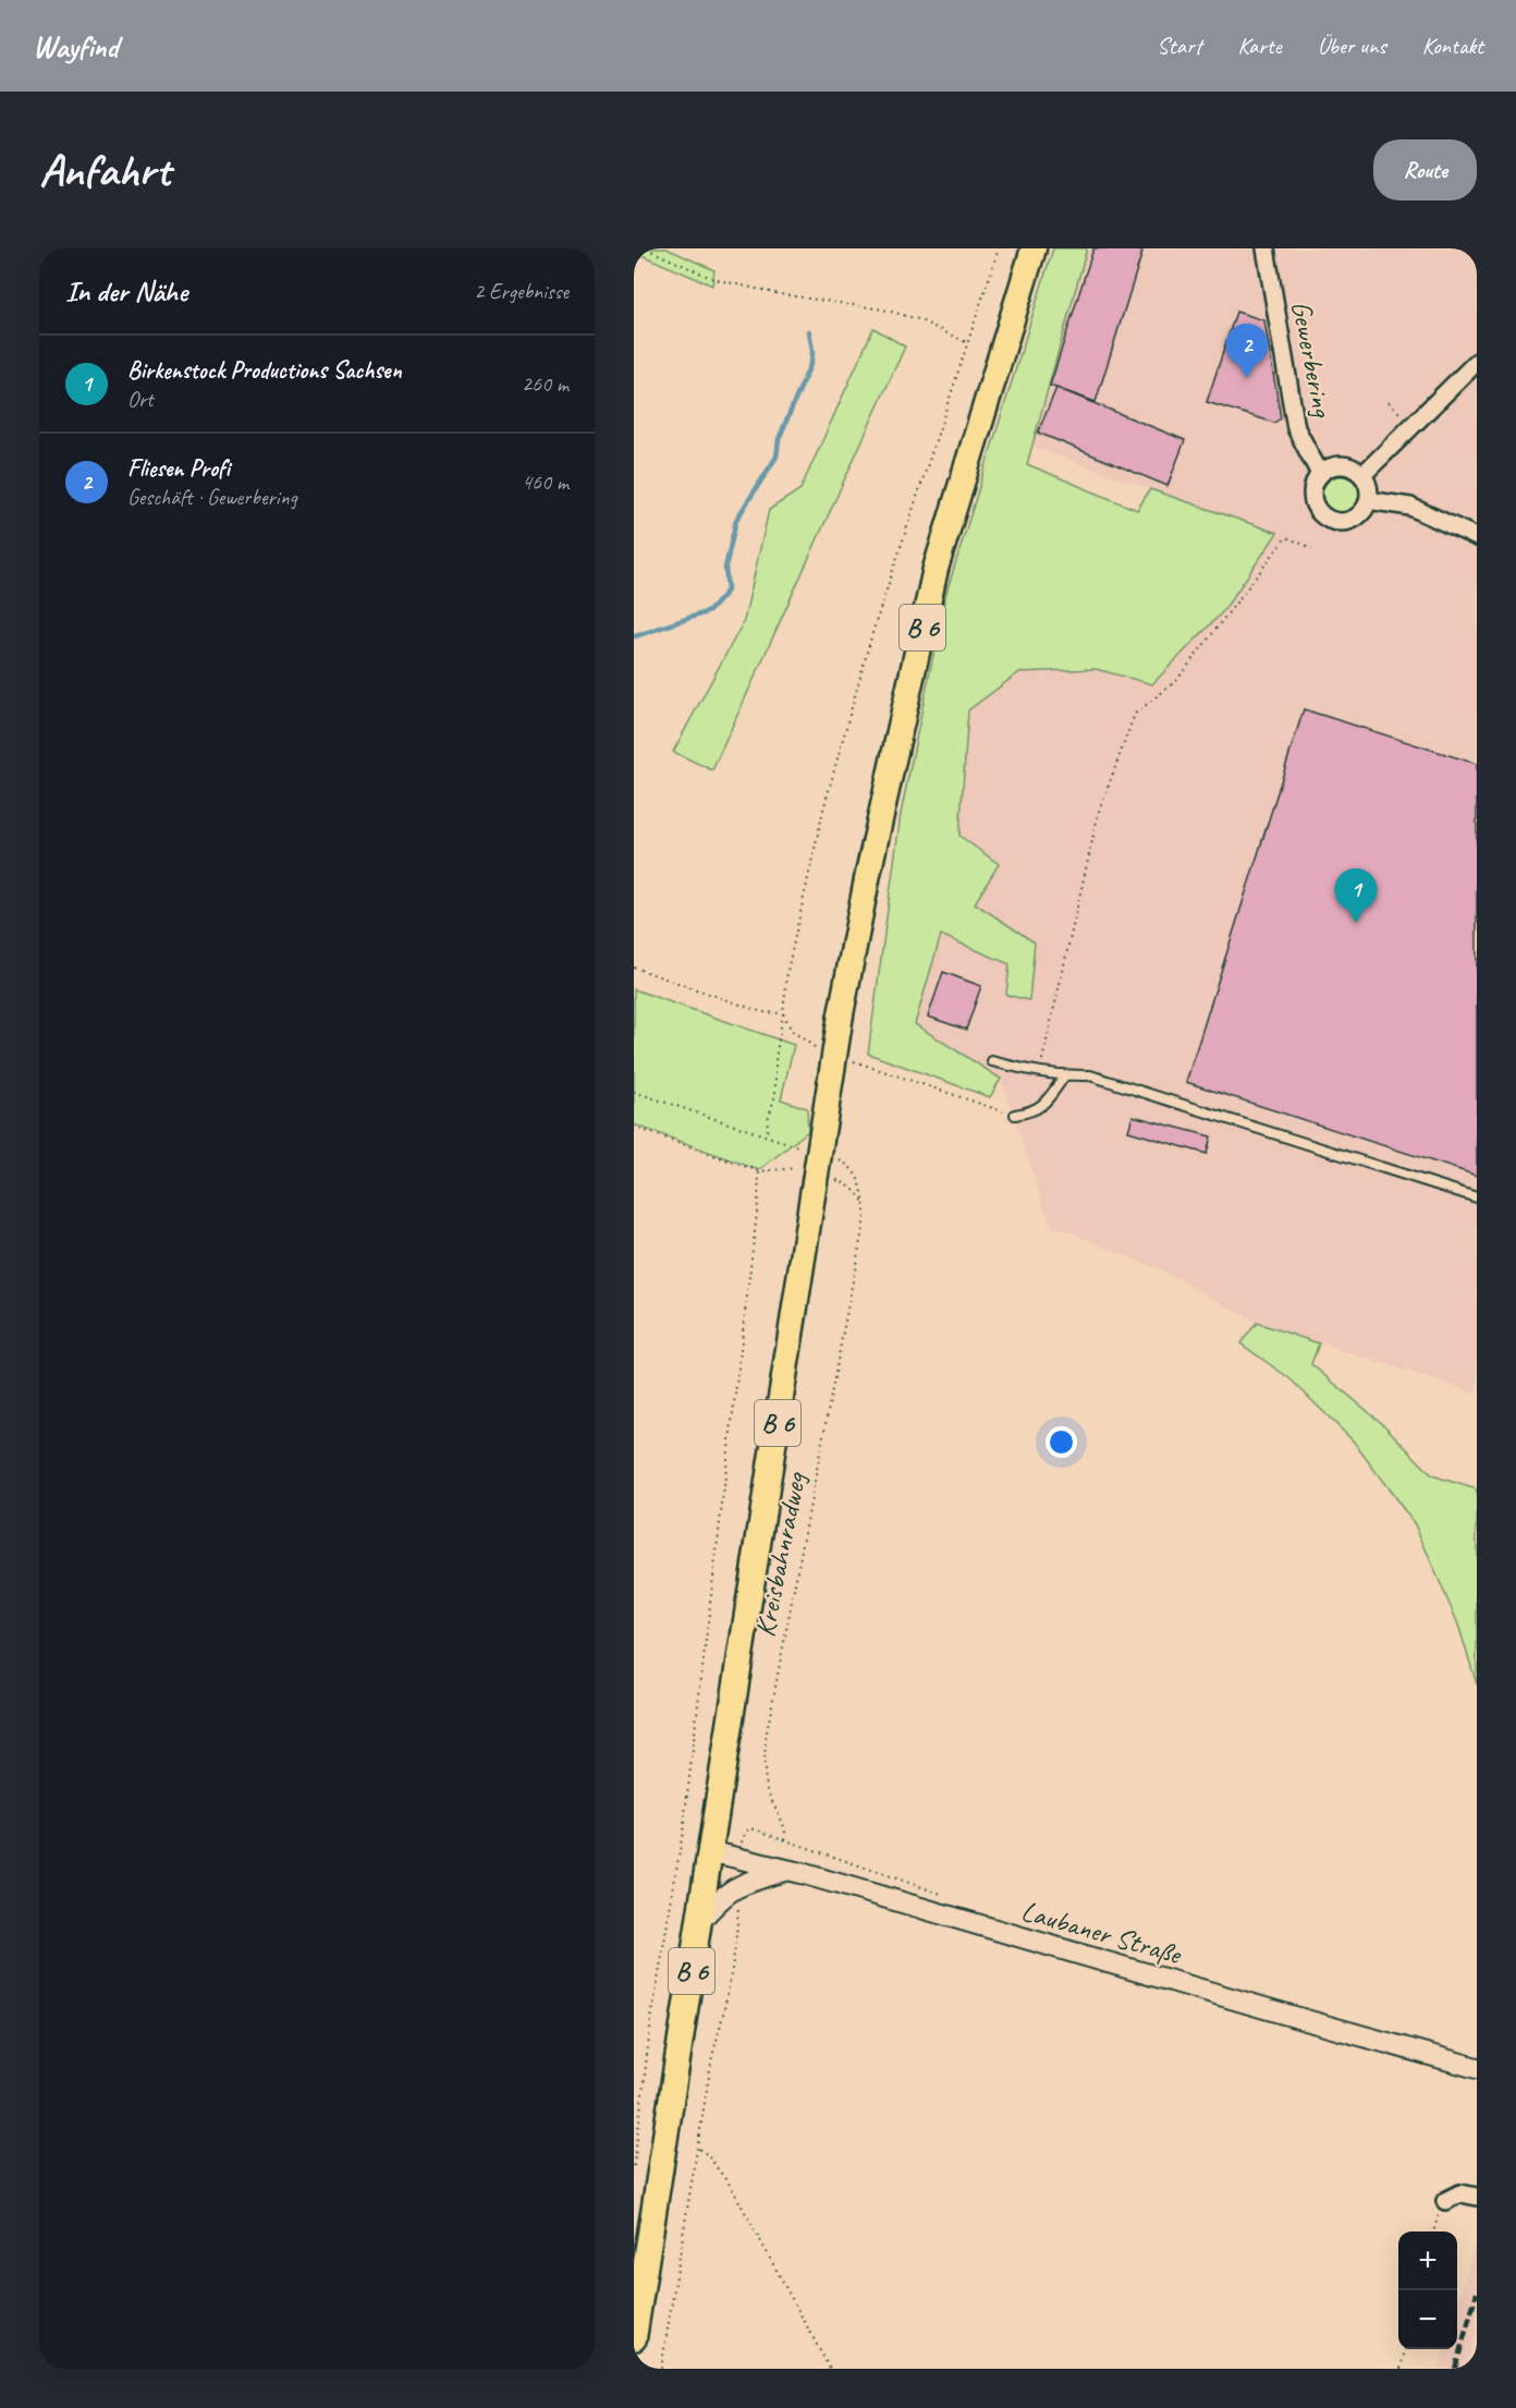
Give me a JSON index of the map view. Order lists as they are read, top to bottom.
{
  "streets": {
    "main road": ["B 6"],
    "street": ["Gewerbering", "Laubaner Straße"],
    "path": ["Kreisbahnradweg"]
  },
  "crossings": [
    ["B 6", "Laubaner Straße"],
    ["Kreisbahnradweg", "Laubaner Straße"]
  ],
  "page": {
    "header": "Wayfind",
    "nav": [
      "Start",
      "Karte",
      "Über uns",
      "Kontakt"
    ],
    "buttons": "Route",
    "title": "Anfahrt",
    "heading": ["In der Nähe", "2 Ergebnisse"],
    "pins": ["2", "1"],
    "list": [
      {
        "mark": "1",
        "name": "Birkenstock Productions Sachsen",
        "note": "Ort",
        "value": "260 m"
      },
      {
        "mark": "2",
        "name": "Fliesen Profi",
        "note": "Geschäft · Gewerbering",
        "value": "460 m"
      }
    ],
    "map_buttons": ["+", "−"]
  }
}
